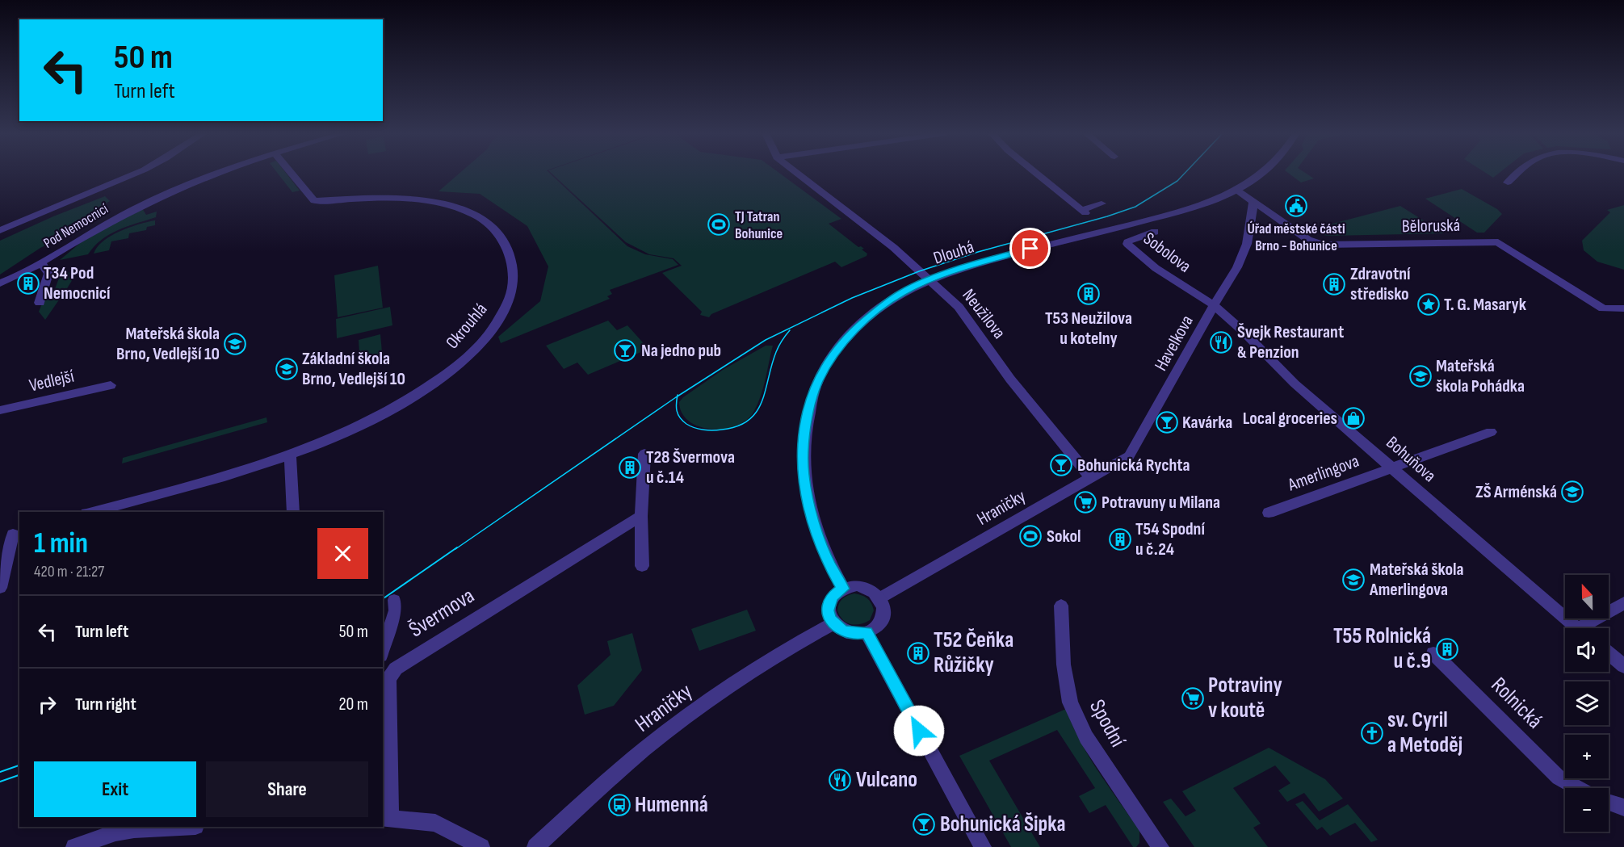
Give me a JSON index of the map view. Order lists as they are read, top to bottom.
{
  "streets": {
    "street": [
      "Pod Nemocnicí",
      "Běloruská",
      "Dlouhá",
      "Sobolova",
      "Neužilova",
      "Okrouhlá",
      "Havelkova",
      "Vedlejší",
      "Bohuňova",
      "Amerlingova",
      "Hraničky",
      "Švermova",
      "Rolnická",
      "Spodní"
    ]
  },
  "crossings": [
    ["Běloruská", "Dlouhá"],
    ["Běloruská", "Havelkova"],
    ["Dlouhá", "Hraničky"],
    ["Sobolova", "Havelkova"],
    ["Sobolova", "Bohuňova"],
    ["Neužilova", "Havelkova"],
    ["Neužilova", "Hraničky"],
    ["Havelkova", "Bohuňova"],
    ["Havelkova", "Hraničky"],
    ["Bohuňova", "Amerlingova"]
  ],
  "places": {
    "public building": ["Úřad městské části Brno - Bohunice"],
    "sports": ["TJ Tatran Bohunice", "Sokol"],
    "building": [
      "T34 Pod Nemocnicí",
      "Zdravotní středisko",
      "T53 Neužilova u kotelny",
      "T28 Švermova u č.14",
      "T54 Spodní u č.24",
      "T55 Rolnická u č.9",
      "T52 Čeňka Růžičky"
    ],
    "place": ["T. G. Masaryk"],
    "restaurant": ["Švejk Restaurant & Penzion", "Vulcano"],
    "school or university": [
      "Mateřská škola Brno, Vedlejší 10",
      "Základní škola Brno, Vedlejší 10",
      "Mateřská škola Pohádka",
      "ZŠ Arménská",
      "Mateřská škola Amerlingova"
    ],
    "bar": [
      "Na jedno pub",
      "Kavárka",
      "Bohunická Rychta",
      "Bohunická Šipka"
    ],
    "shop": ["Local groceries"],
    "supermarket": ["Potravuny u Milana", "Potraviny v koutě"],
    "church": ["sv. Cyril a Metoděj"],
    "bus stop": ["Humenná"]
  },
  "north": "top",
  "page": {
    "turn": ["50 m", "Turn left"],
    "heading": ["1 min", "420 m · 21:27"],
    "map_buttons": ["+", "−"],
    "list": [
      {
        "name": "Turn left",
        "value": "50 m"
      },
      {
        "name": "Turn right",
        "value": "20 m"
      }
    ],
    "buttons": ["Exit", "Share"]
  }
}
